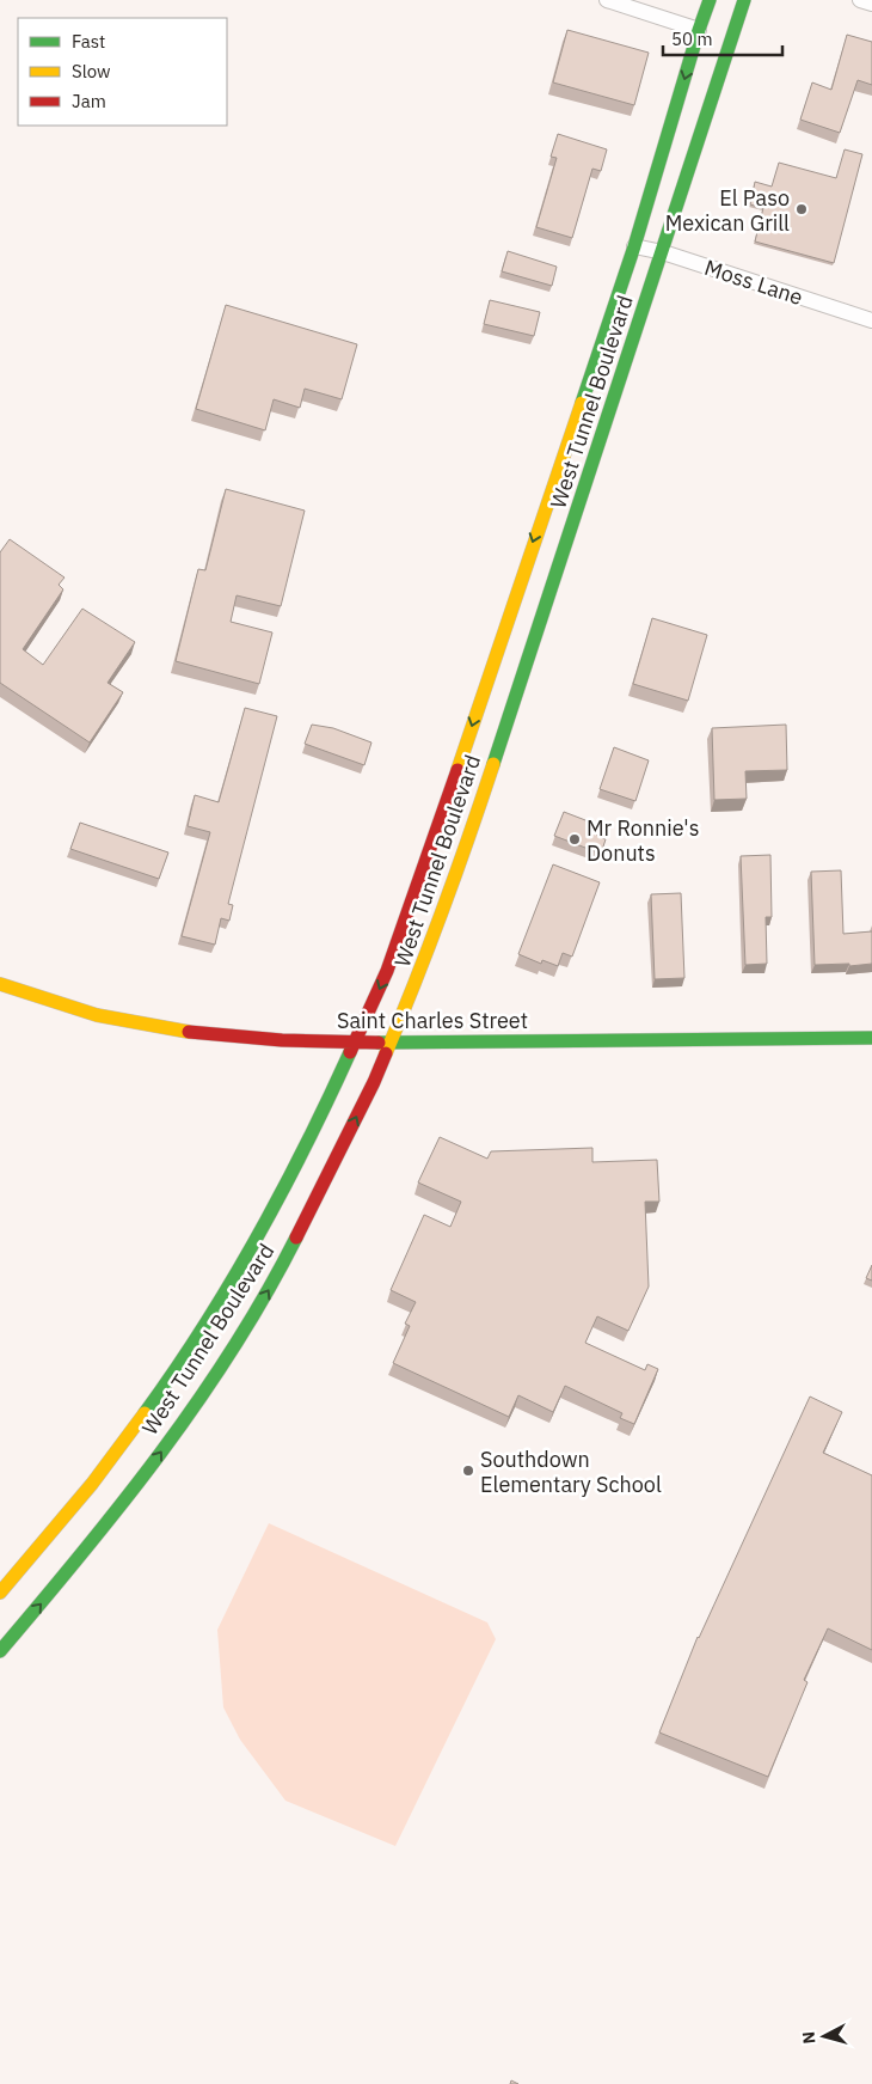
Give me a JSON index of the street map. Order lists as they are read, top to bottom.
{
  "streets": {
    "main road": ["West Tunnel Boulevard", "Saint Charles Street"],
    "street": ["Moss Lane"]
  },
  "crossings": [
    ["Moss Lane", "West Tunnel Boulevard"],
    ["West Tunnel Boulevard", "Saint Charles Street"]
  ],
  "places": ["El Paso Mexican Grill", "Mr Ronnie's Donuts", "Southdown Elementary School"],
  "legend": ["Fast", "Slow", "Jam"],
  "scale_bar": "50 m",
  "north": "left"
}
